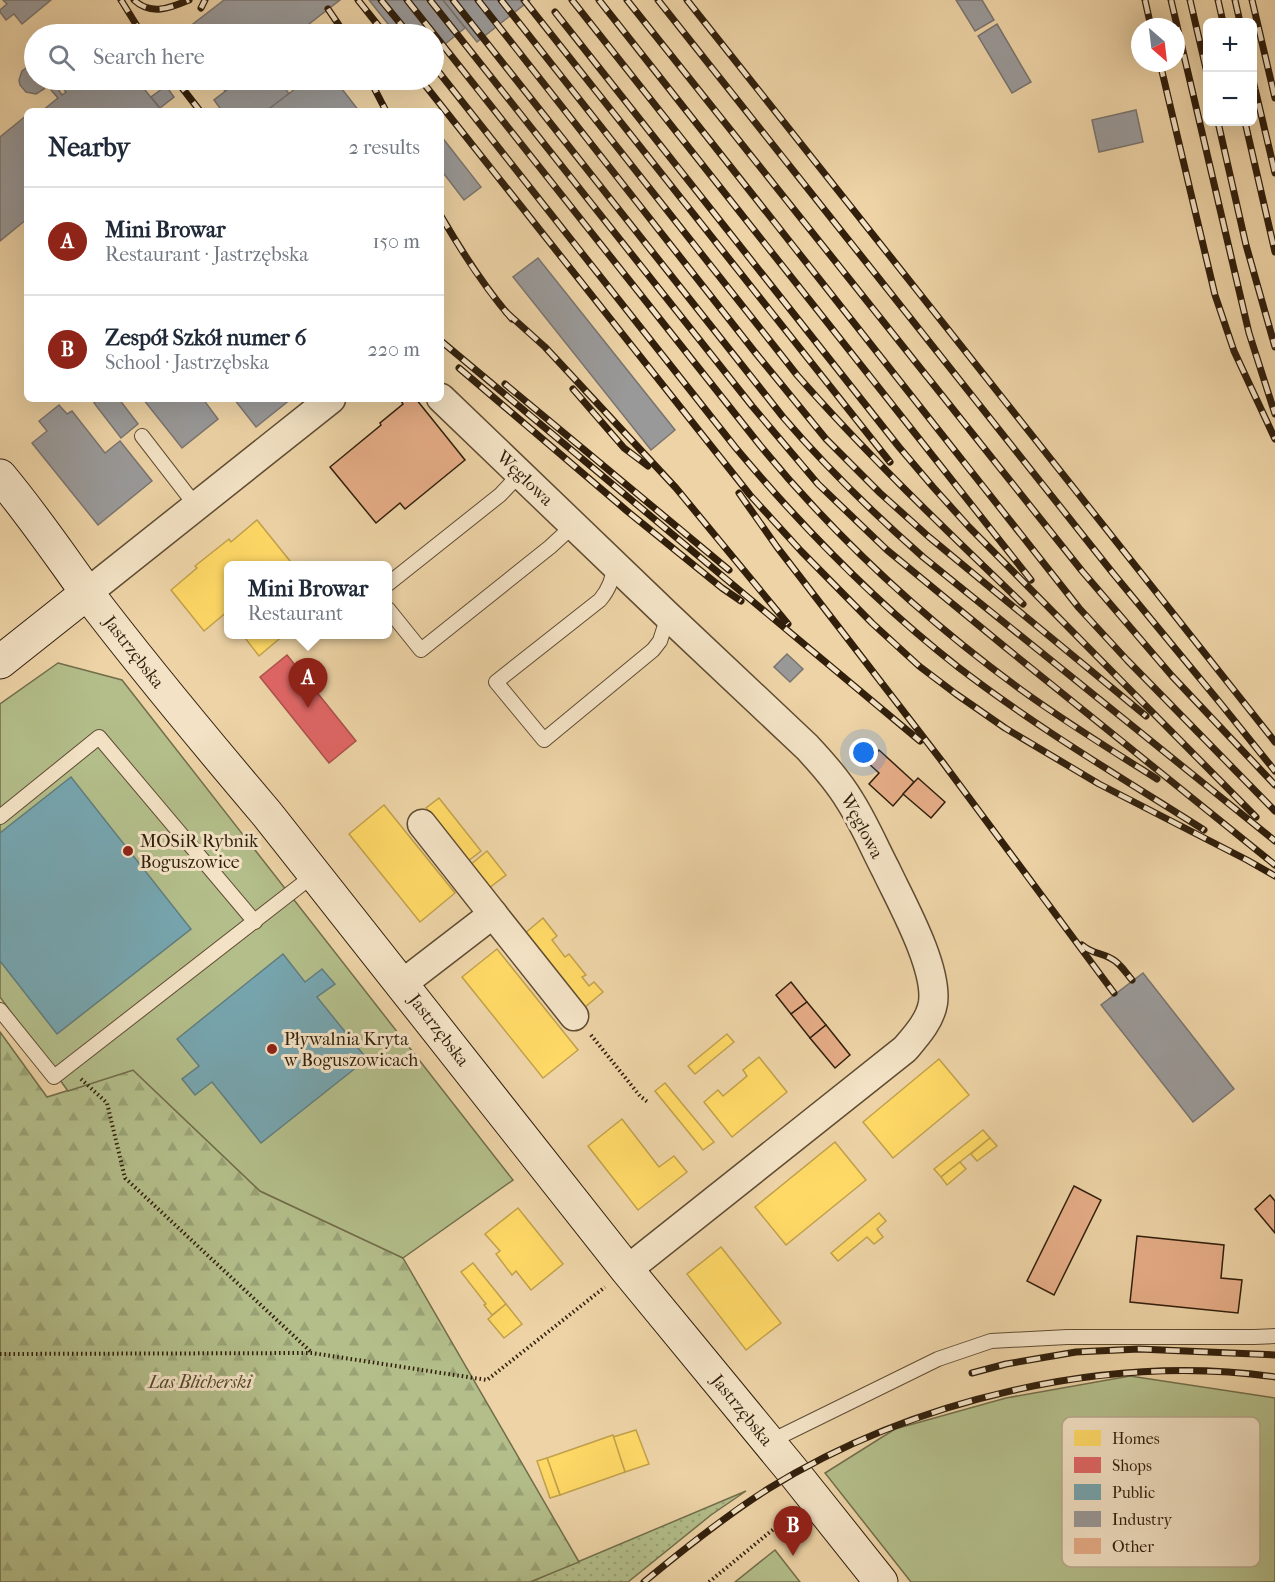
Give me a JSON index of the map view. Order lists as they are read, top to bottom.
{
  "streets": {
    "street": ["Węglowa", "Jastrzębska"]
  },
  "crossings": [
    ["Węglowa", "Jastrzębska"]
  ],
  "parks": ["Las Blicherski"],
  "places": ["MOSiR Rybnik Boguszowice", "Pływalnia Kryta w Boguszowicach"],
  "legend": [
    "Homes",
    "Shops",
    "Public",
    "Industry",
    "Other"
  ],
  "north": "bottom right",
  "page": {
    "map_buttons": ["+", "−"],
    "search": "Search here",
    "heading": ["Nearby", "2 results"],
    "list": [
      {
        "mark": "A",
        "name": "Mini Browar",
        "note": "Restaurant · Jastrzębska",
        "value": "150 m"
      },
      {
        "mark": "B",
        "name": "Zespół Szkół numer 6",
        "note": "School · Jastrzębska",
        "value": "220 m"
      }
    ],
    "popup": ["Mini Browar", "Restaurant"],
    "pins": ["A", "B"]
  }
}
